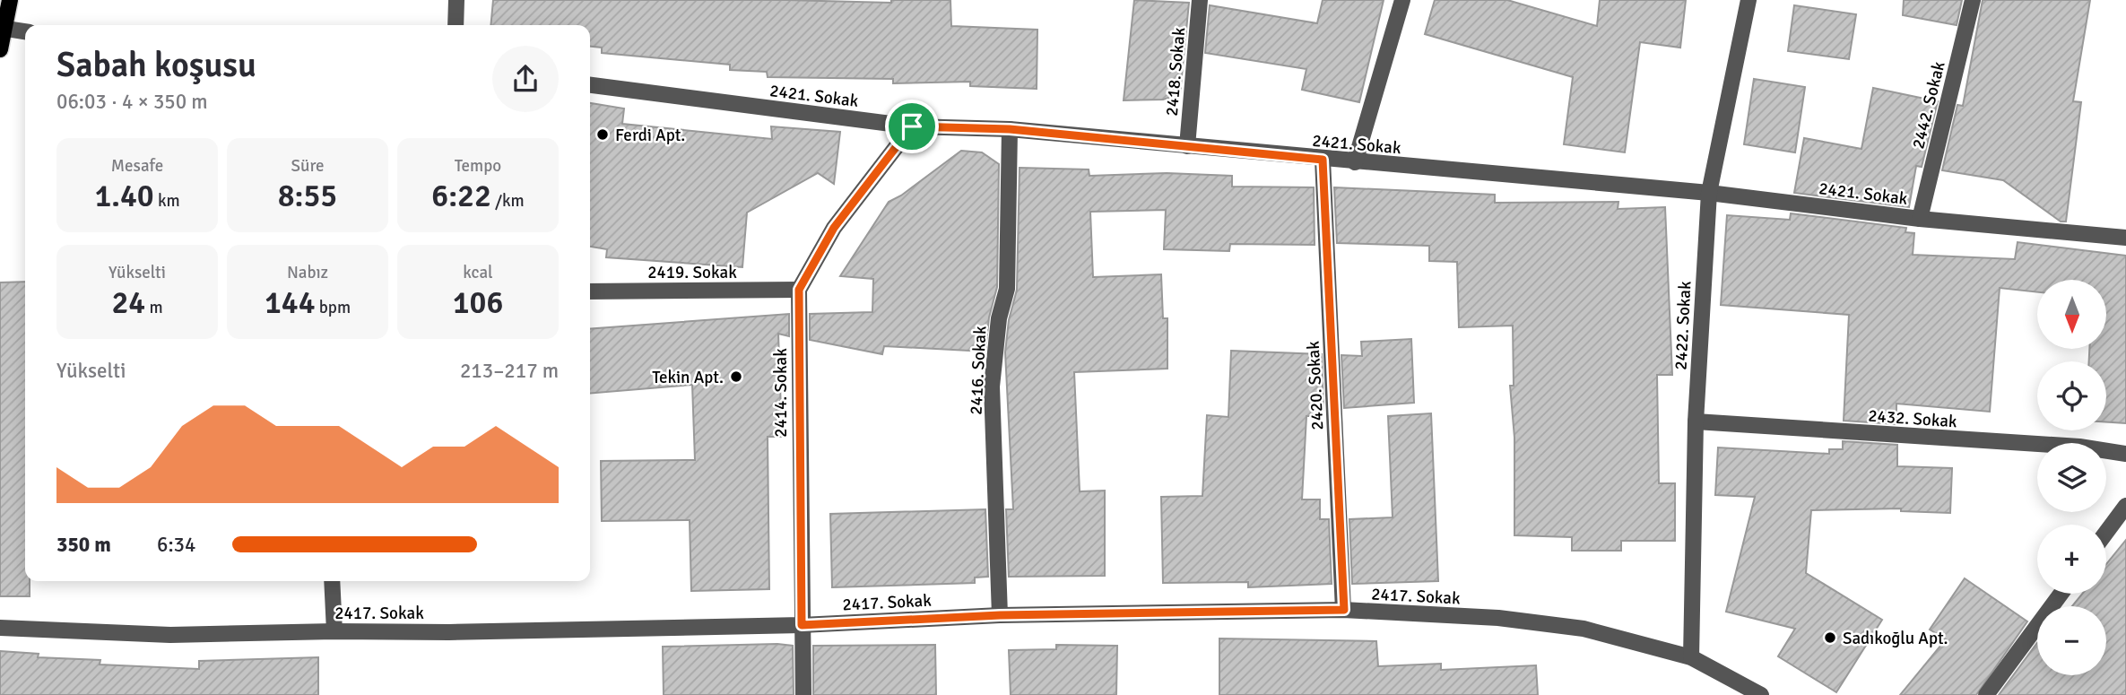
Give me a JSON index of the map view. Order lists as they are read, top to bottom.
{
  "streets": {
    "street": [
      "2418. Sokak",
      "2421. Sokak",
      "2442. Sokak",
      "2419. Sokak",
      "2422. Sokak",
      "2416. Sokak",
      "2420. Sokak",
      "2414. Sokak",
      "2432. Sokak",
      "2417. Sokak"
    ]
  },
  "crossings": [
    ["2418. Sokak", "2421. Sokak"],
    ["2421. Sokak", "2442. Sokak"],
    ["2421. Sokak", "2422. Sokak"],
    ["2421. Sokak", "2416. Sokak"],
    ["2421. Sokak", "2420. Sokak"],
    ["2421. Sokak", "2414. Sokak"],
    ["2419. Sokak", "2414. Sokak"],
    ["2422. Sokak", "2432. Sokak"],
    ["2422. Sokak", "2417. Sokak"],
    ["2416. Sokak", "2417. Sokak"],
    ["2420. Sokak", "2417. Sokak"],
    ["2414. Sokak", "2417. Sokak"]
  ],
  "places": ["Ferdi Apt.", "Tekin Apt.", "Sadıkoğlu Apt."],
  "north": "bottom",
  "page": {
    "heading": ["Sabah koşusu", "06:03 · 4 × 350 m"],
    "stats": [
      ["Mesafe", "1.40 km"],
      ["Süre", "8:55"],
      ["Tempo", "6:22 /km"],
      ["Yükselti", "24 m"],
      ["Nabız", "144 bpm"],
      ["kcal", "106"]
    ],
    "map_buttons": ["+", "−"],
    "chart": ["Yükselti", "213–217 m"],
    "list": [
      {
        "name": "350 m",
        "note": "6:34"
      }
    ]
  }
}
